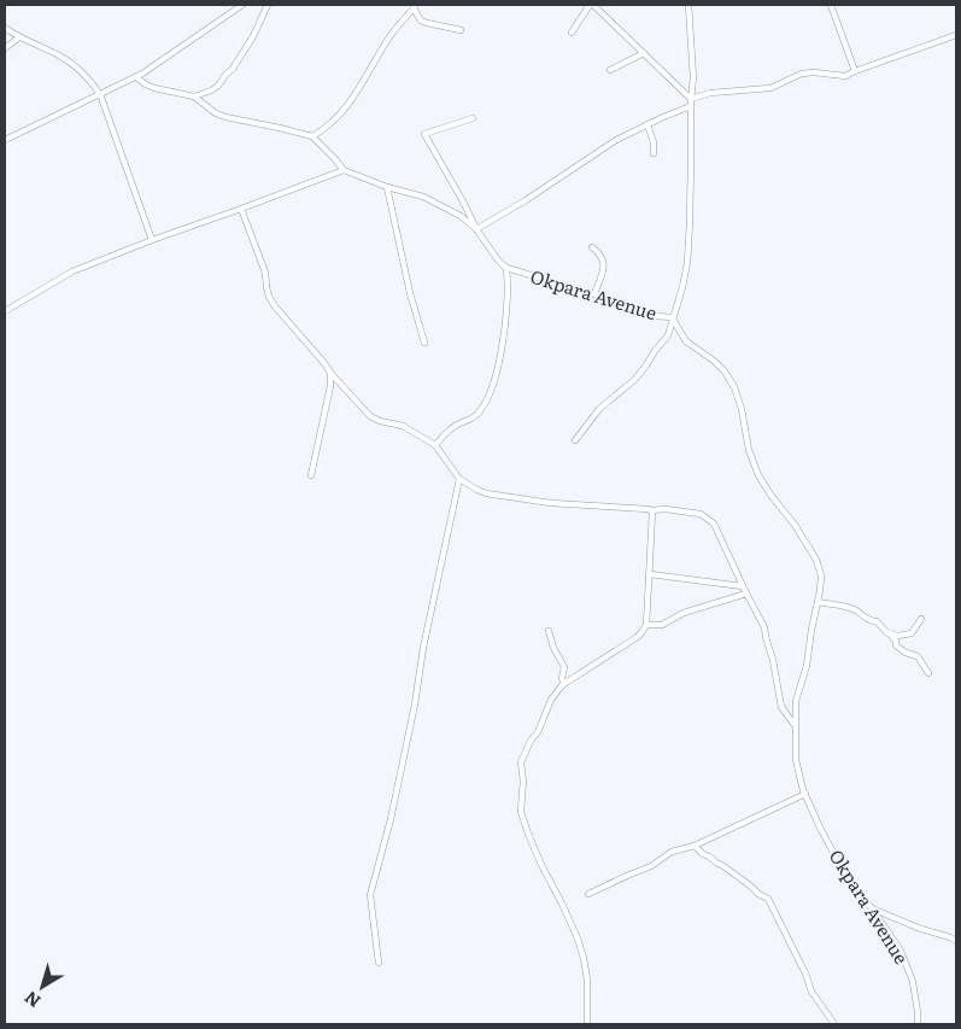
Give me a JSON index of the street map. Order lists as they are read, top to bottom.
{
  "streets": {
    "street": ["Okpara Avenue"]
  },
  "north": "bottom left"
}
